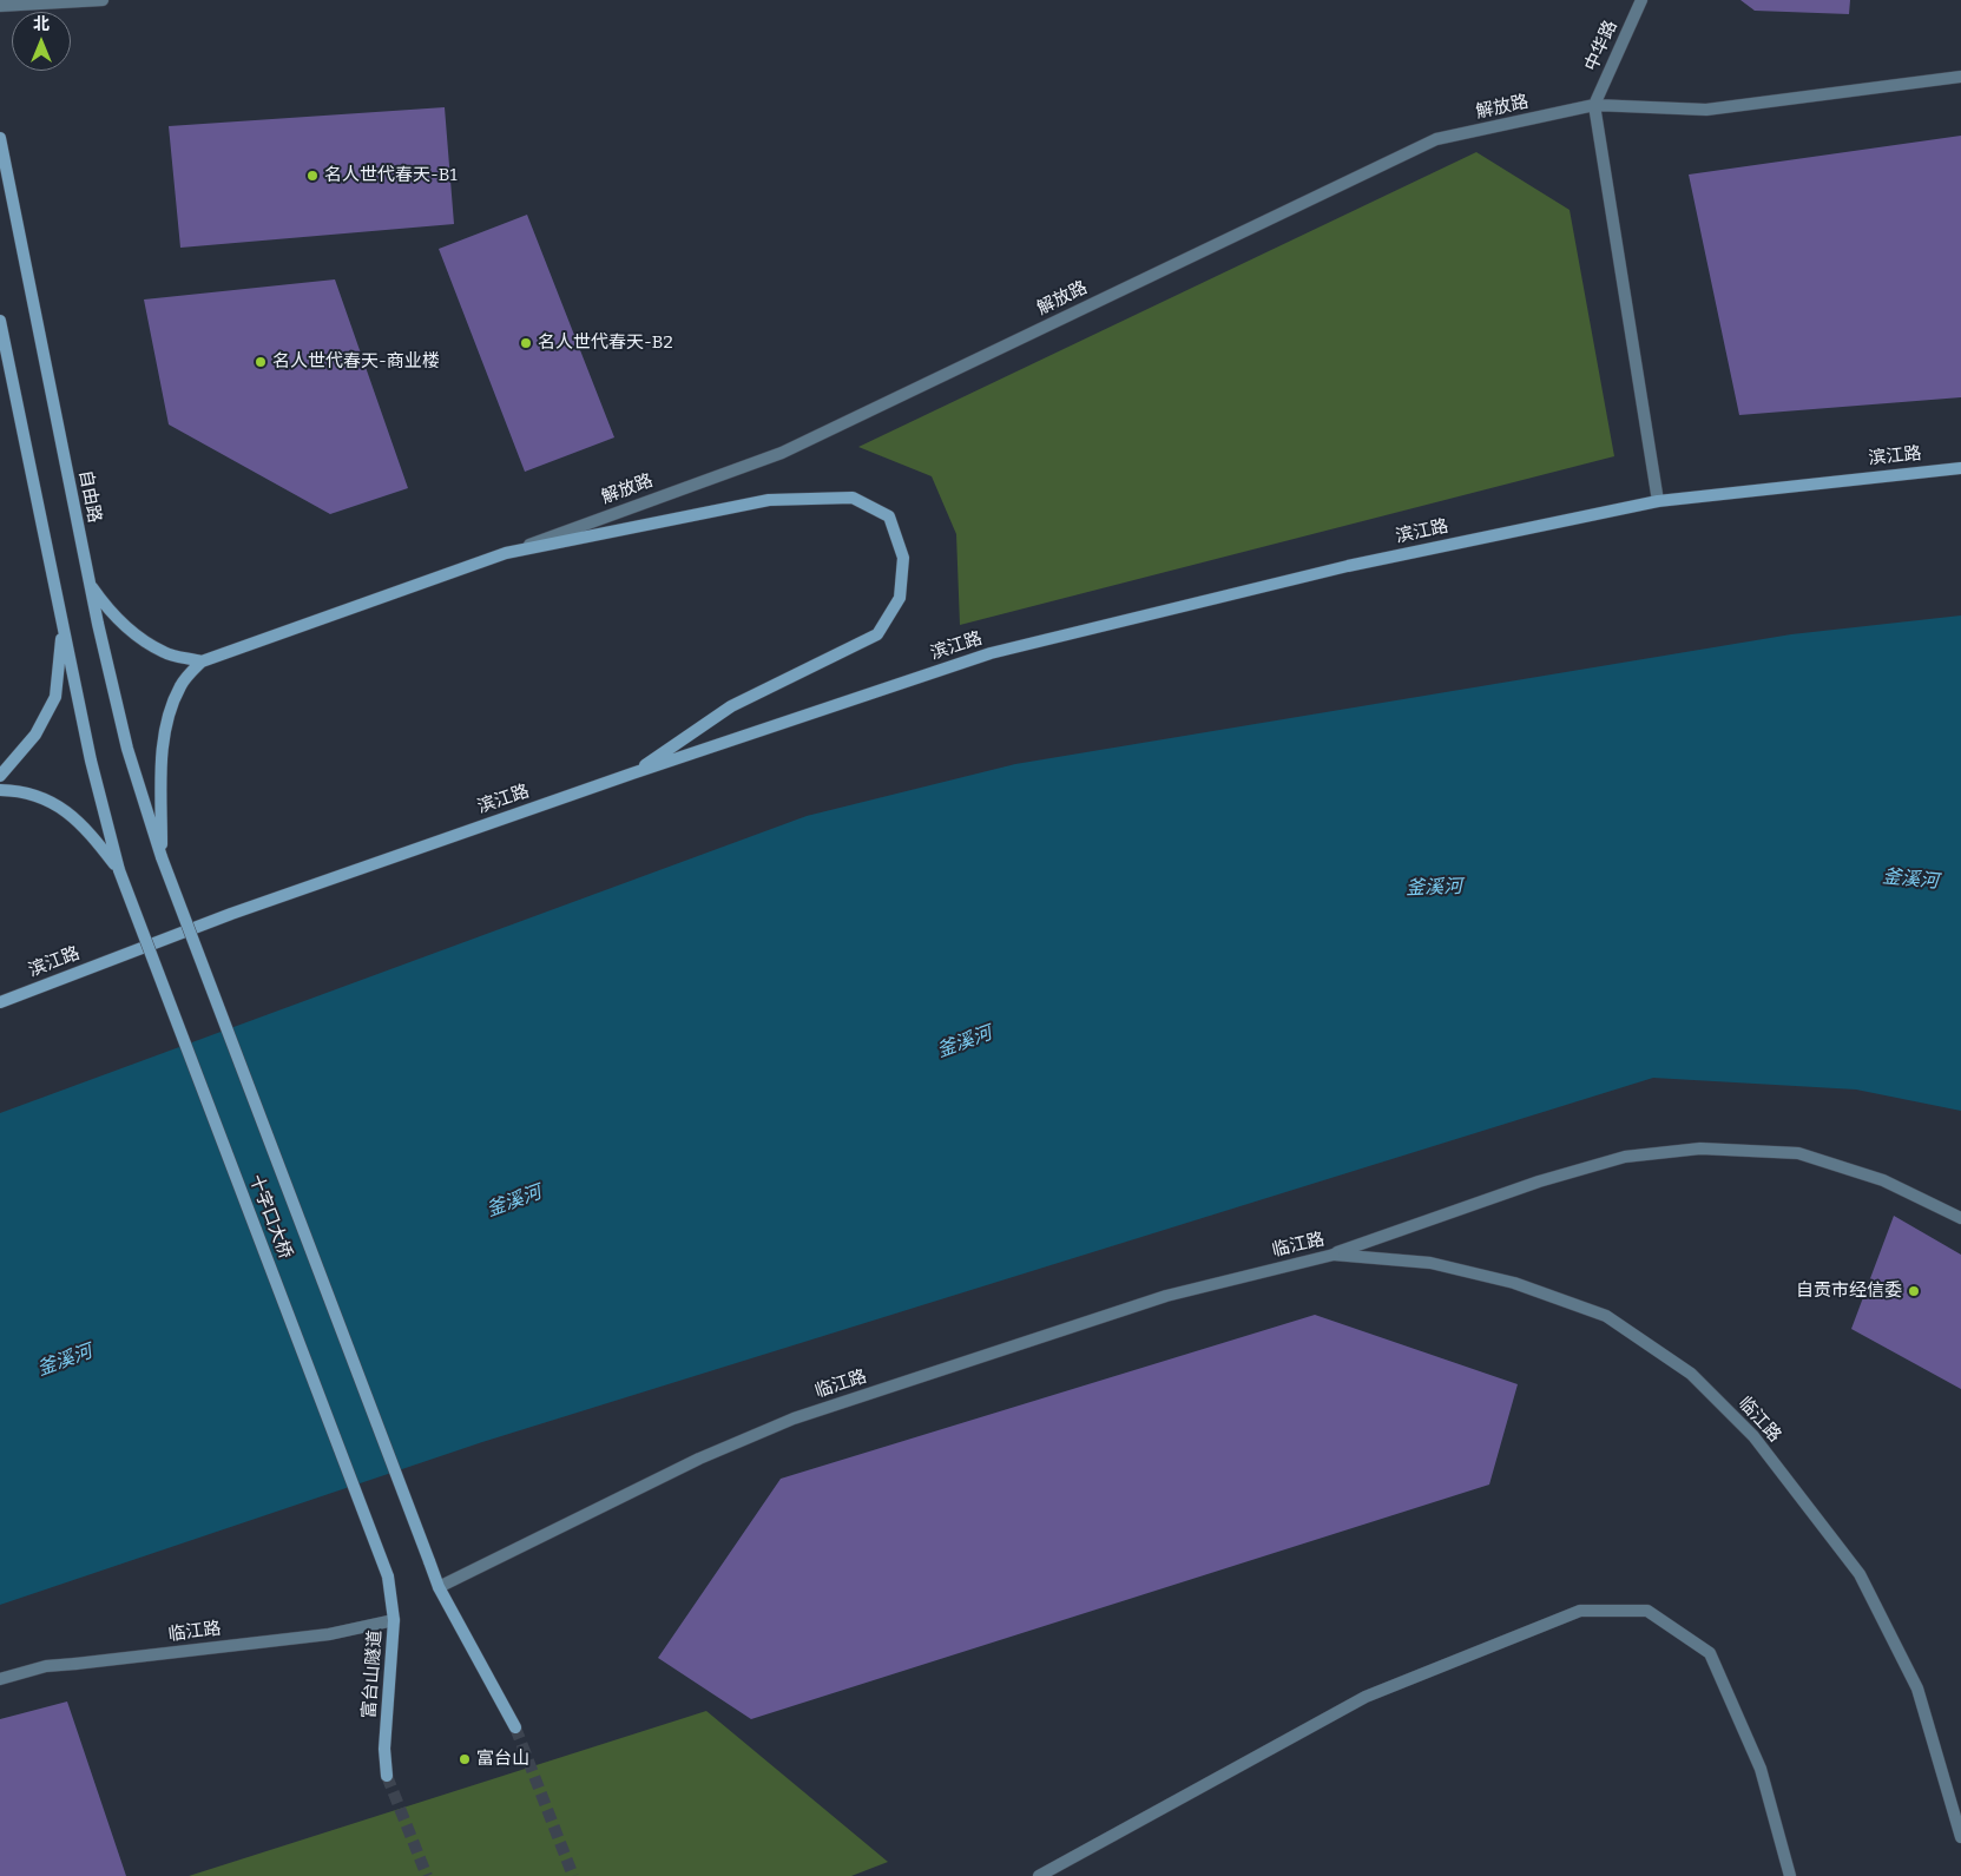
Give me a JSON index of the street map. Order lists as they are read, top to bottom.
{
  "streets": {
    "main road": [
      "解放路",
      "滨江路",
      "自由路",
      "十字口大桥",
      "富台山隧道"
    ],
    "street": ["中华路", "临江路"]
  },
  "crossings": [
    ["中华路", "解放路"],
    ["自由路", "十字口大桥"],
    ["十字口大桥", "临江路"],
    ["十字口大桥", "富台山隧道"],
    ["临江路", "富台山隧道"]
  ],
  "water": ["釜溪河"],
  "places": [
    "名人世代春天-B1",
    "名人世代春天-B2",
    "名人世代春天-商业楼",
    "自贡市经信委",
    "富台山"
  ],
  "north": "top"
}
